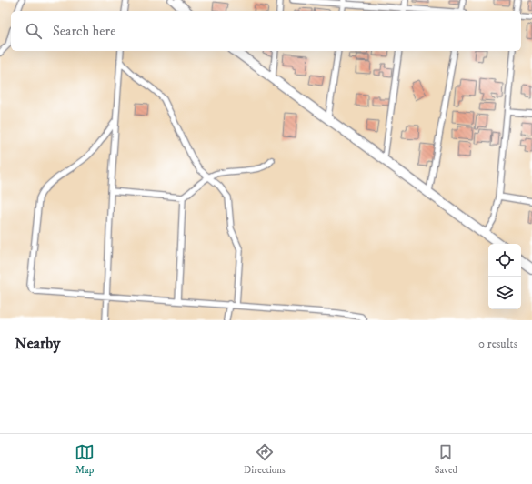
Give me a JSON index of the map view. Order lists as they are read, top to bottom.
{
  "page": {
    "search": "Search here",
    "heading": ["Nearby", "0 results"],
    "nav": ["Map", "Directions", "Saved"]
  }
}
